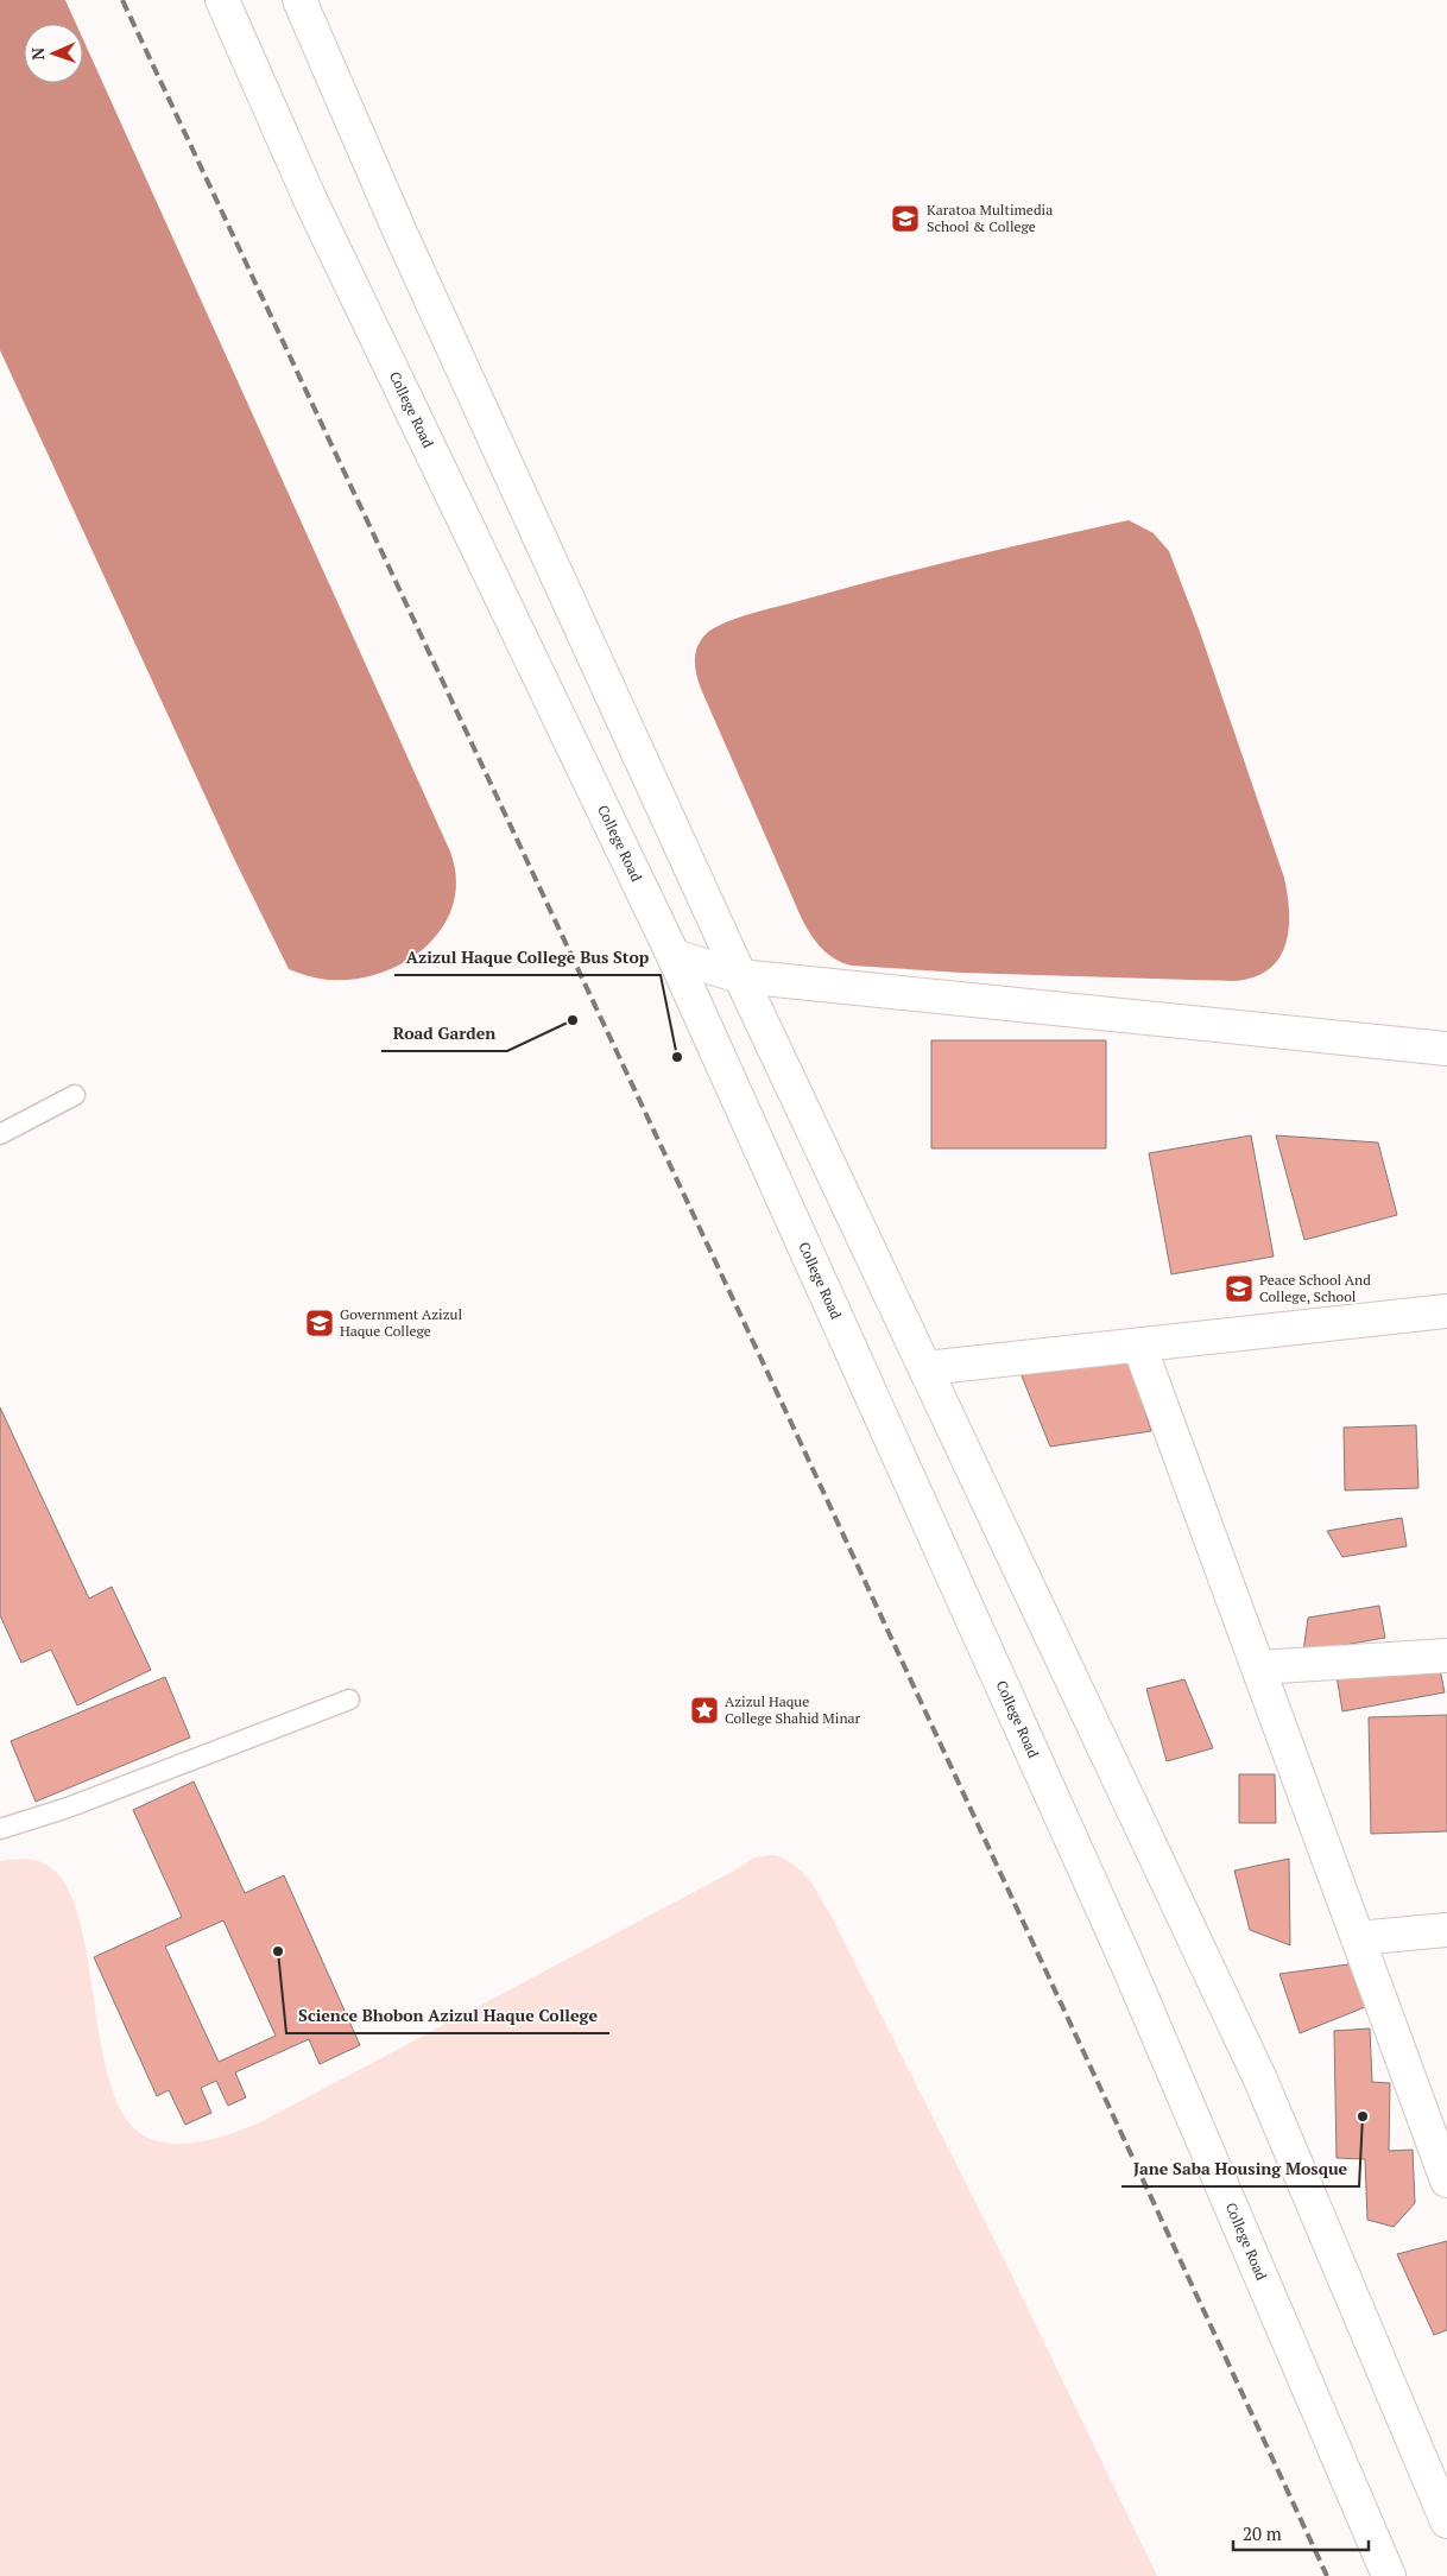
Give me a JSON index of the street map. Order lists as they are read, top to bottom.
{
  "streets": {
    "main road": ["College Road"]
  },
  "places": {
    "school or university": ["Karatoa Multimedia School & College", "Peace School And College, School", "Government Azizul Haque College"],
    "other": [
      "Road Garden",
      "Azizul Haque College Bus Stop",
      "Science Bhobon Azizul Haque College",
      "Jane Saba Housing Mosque"
    ],
    "place": ["Azizul Haque College Shahid Minar"]
  },
  "scale_bar": "20 m",
  "north": "left"
}
